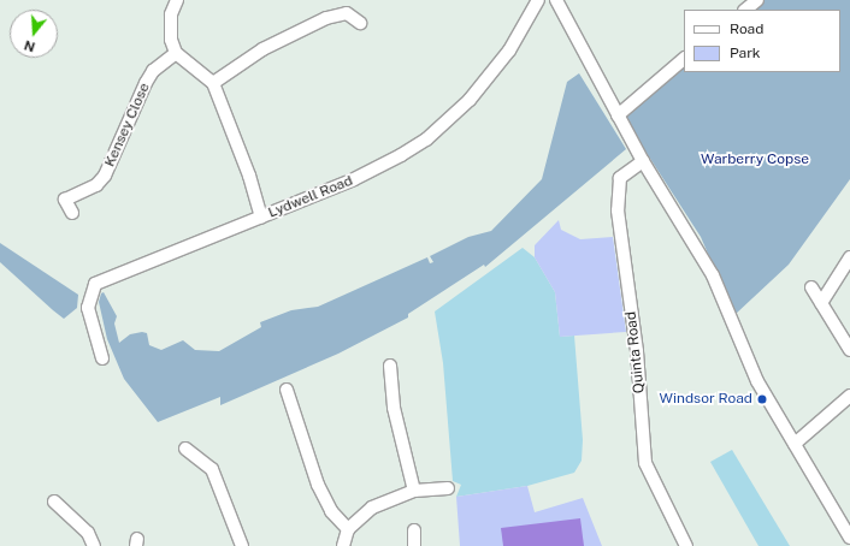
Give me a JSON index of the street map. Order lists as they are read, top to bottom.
{
  "streets": {
    "street": ["Kensey Close", "Lydwell Road", "Quinta Road"]
  },
  "parks": ["Warberry Copse"],
  "places": ["Windsor Road"],
  "legend": ["Road", "Park"],
  "north": "bottom"
}
